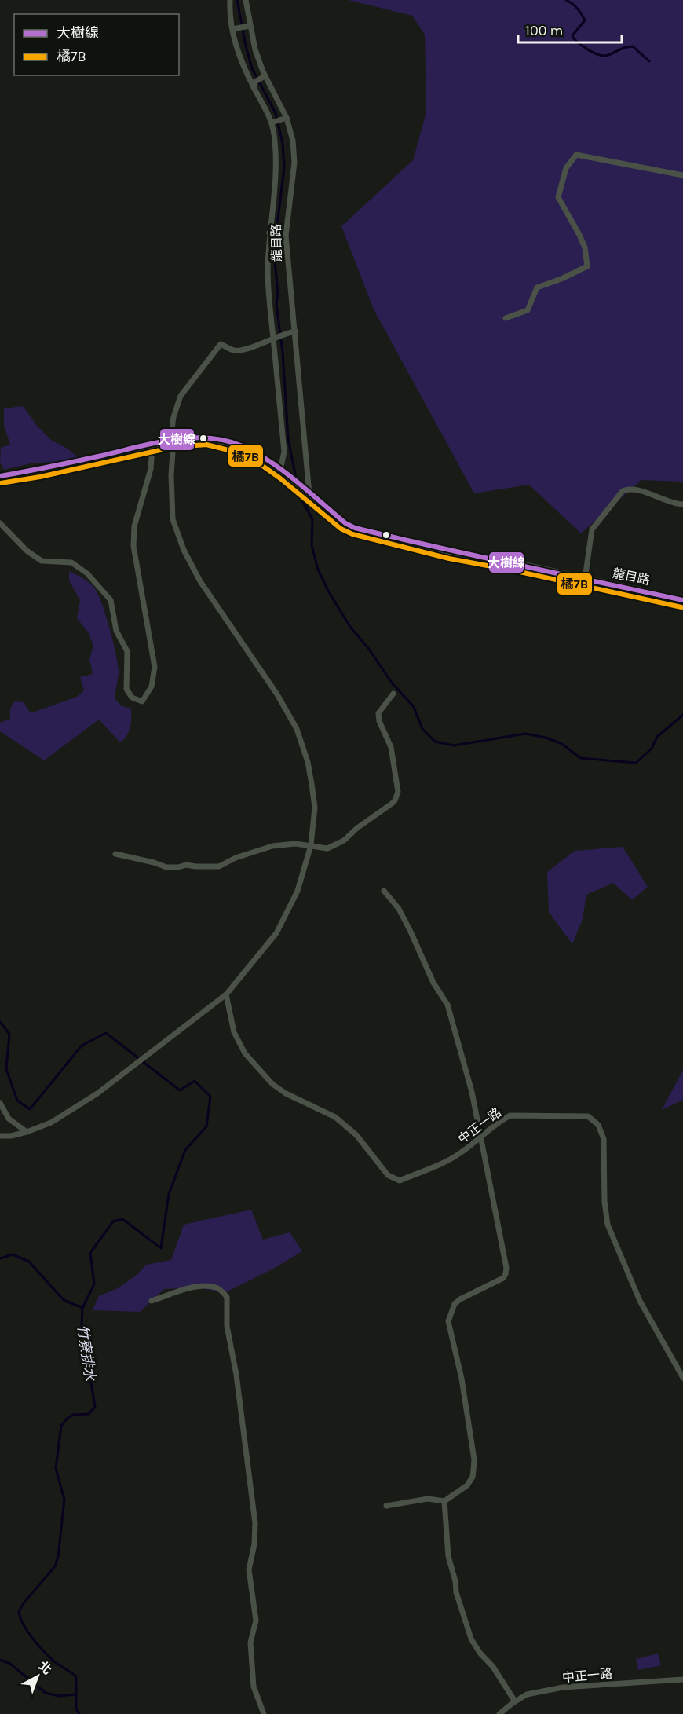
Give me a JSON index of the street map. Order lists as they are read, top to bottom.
{
  "streets": {
    "street": ["龍目路", "中正一路"]
  },
  "water": ["竹寮排水"],
  "lines": ["transit line 大樹線", "transit line 橘7B"],
  "legend": ["大樹線", "橘7B"],
  "scale_bar": "100 m",
  "north": "top right"
}
